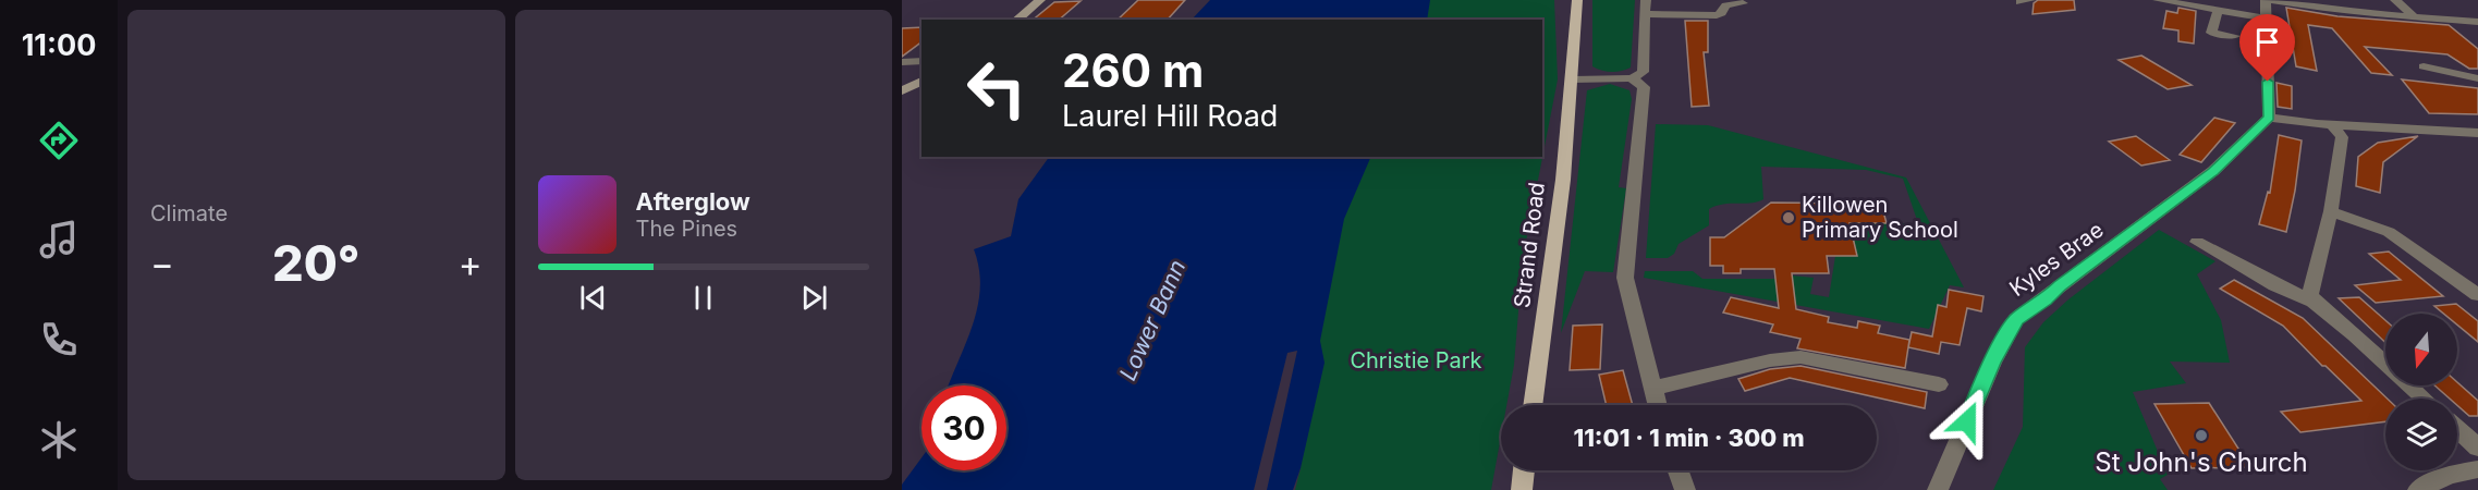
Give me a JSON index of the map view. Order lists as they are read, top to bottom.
{
  "streets": {
    "main road": ["Strand Road"],
    "street": ["Kyles Brae"]
  },
  "water": ["Lower Bann"],
  "parks": ["Christie Park"],
  "places": ["Killowen Primary School", "St John's Church"],
  "north": "bottom",
  "page": {
    "tabs": "11:00",
    "tile": "Climate",
    "turn": ["260 m", "Laurel Hill Road"],
    "song": ["Afterglow", "The Pines"],
    "heat": ["−", "20°", "+"],
    "limit": "30",
    "trip": "11:01 · 1 min · 300 m"
  }
}
